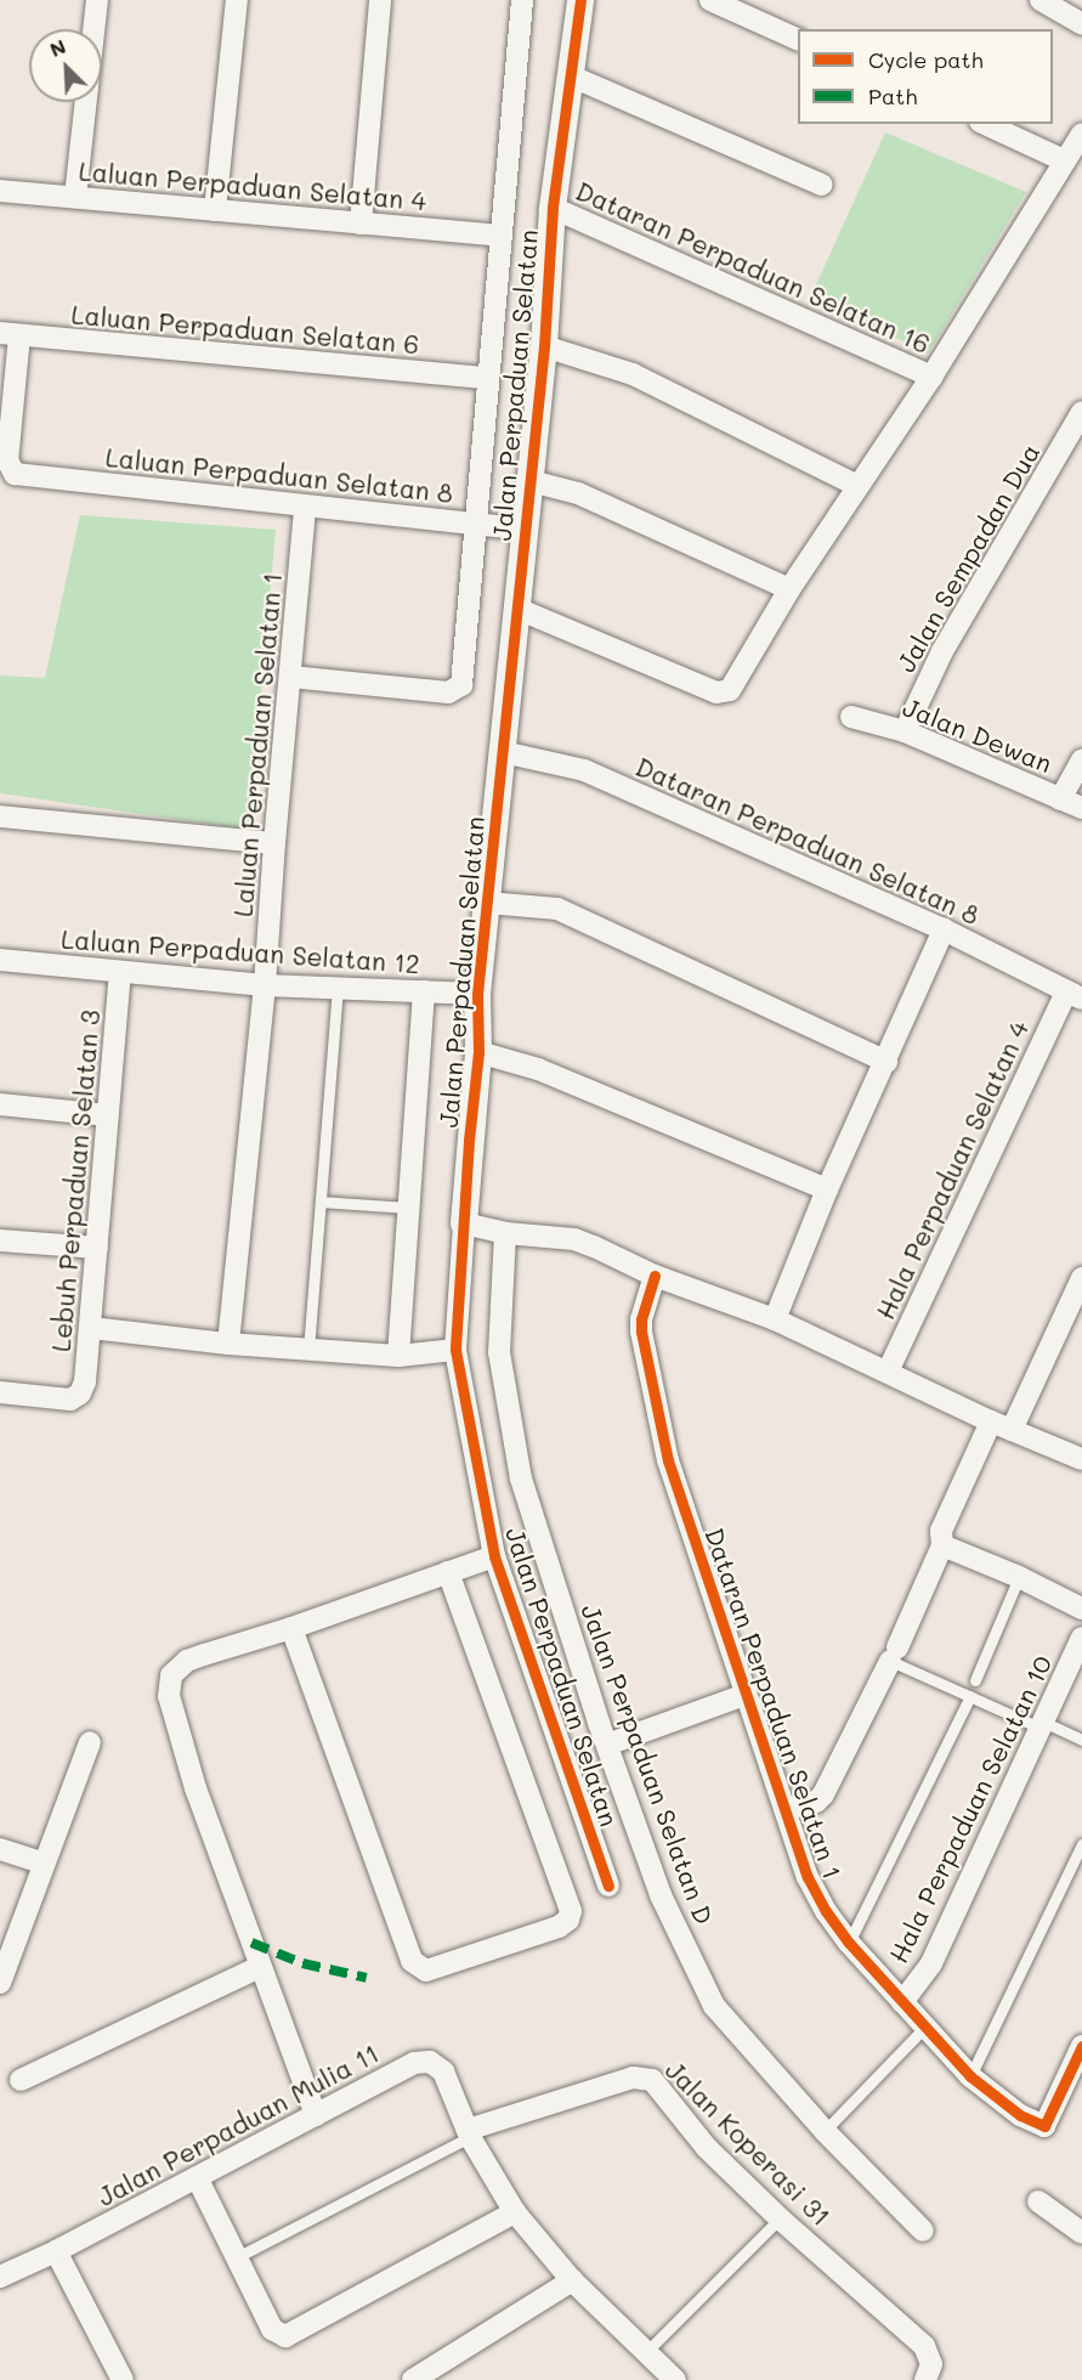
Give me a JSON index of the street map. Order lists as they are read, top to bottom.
{
  "streets": {
    "street": [
      "Laluan Perpaduan Selatan 4",
      "Dataran Perpaduan Selatan 16",
      "Laluan Perpaduan Selatan 6",
      "Jalan Perpaduan Selatan",
      "Laluan Perpaduan Selatan 8",
      "Jalan Sempadan Dua",
      "Jalan Dewan",
      "Laluan Perpaduan Selatan 1",
      "Dataran Perpaduan Selatan 8",
      "Laluan Perpaduan Selatan 12",
      "Hala Perpaduan Selatan 4",
      "Lebuh Perpaduan Selatan 3",
      "Dataran Perpaduan Selatan 1",
      "Jalan Perpaduan Selatan D",
      "Hala Perpaduan Selatan 10",
      "Jalan Perpaduan Mulia 11",
      "Jalan Koperasi 31"
    ]
  },
  "crossings": [
    ["Dataran Perpaduan Selatan 16", "Jalan Perpaduan Selatan"],
    ["Laluan Perpaduan Selatan 6", "Laluan Perpaduan Selatan 8"],
    ["Jalan Perpaduan Selatan", "Laluan Perpaduan Selatan 8"],
    ["Jalan Perpaduan Selatan", "Dataran Perpaduan Selatan 8"],
    ["Jalan Perpaduan Selatan", "Laluan Perpaduan Selatan 12"],
    ["Laluan Perpaduan Selatan 8", "Laluan Perpaduan Selatan 1"],
    ["Jalan Sempadan Dua", "Jalan Dewan"],
    ["Laluan Perpaduan Selatan 1", "Laluan Perpaduan Selatan 12"],
    ["Dataran Perpaduan Selatan 8", "Hala Perpaduan Selatan 4"],
    ["Laluan Perpaduan Selatan 12", "Lebuh Perpaduan Selatan 3"],
    ["Dataran Perpaduan Selatan 1", "Hala Perpaduan Selatan 10"],
    ["Jalan Perpaduan Mulia 11", "Jalan Koperasi 31"]
  ],
  "legend": ["Cycle path", "Path"],
  "north": "top left"
}
